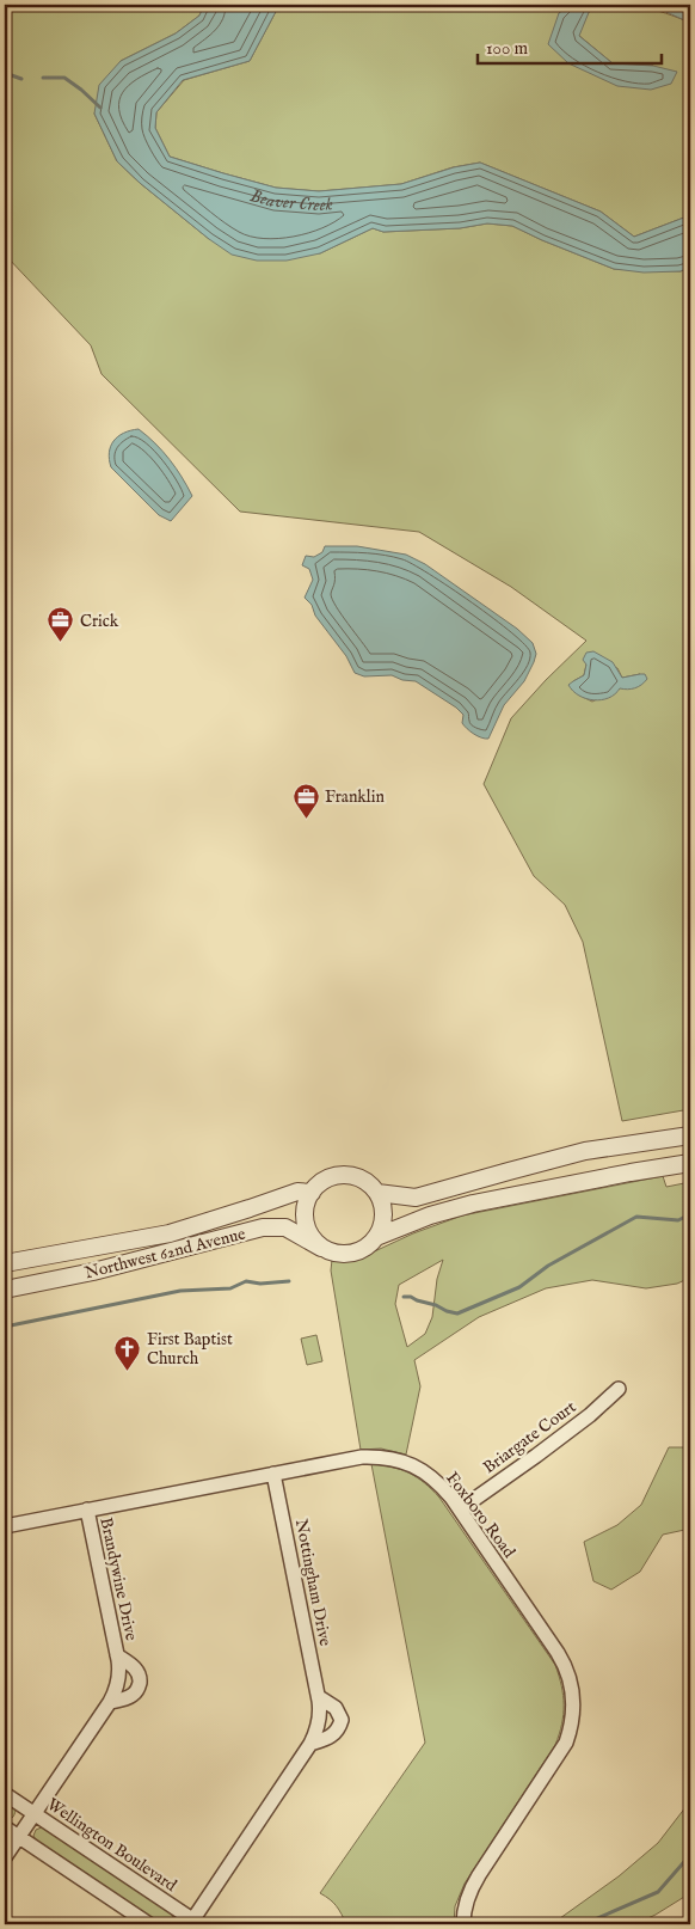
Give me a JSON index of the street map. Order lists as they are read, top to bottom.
{
  "streets": {
    "street": [
      "Northwest 62nd Avenue",
      "Briargate Court",
      "Foxboro Road",
      "Brandywine Drive",
      "Nottingham Drive",
      "Wellington Boulevard"
    ]
  },
  "crossings": [
    ["Briargate Court", "Foxboro Road"],
    ["Foxboro Road", "Brandywine Drive"],
    ["Foxboro Road", "Nottingham Drive"],
    ["Brandywine Drive", "Wellington Boulevard"],
    ["Nottingham Drive", "Wellington Boulevard"]
  ],
  "water": ["Beaver Creek"],
  "places": {
    "office": ["Crick", "Franklin"],
    "church": ["First Baptist Church"]
  },
  "scale_bar": "100 m"
}
